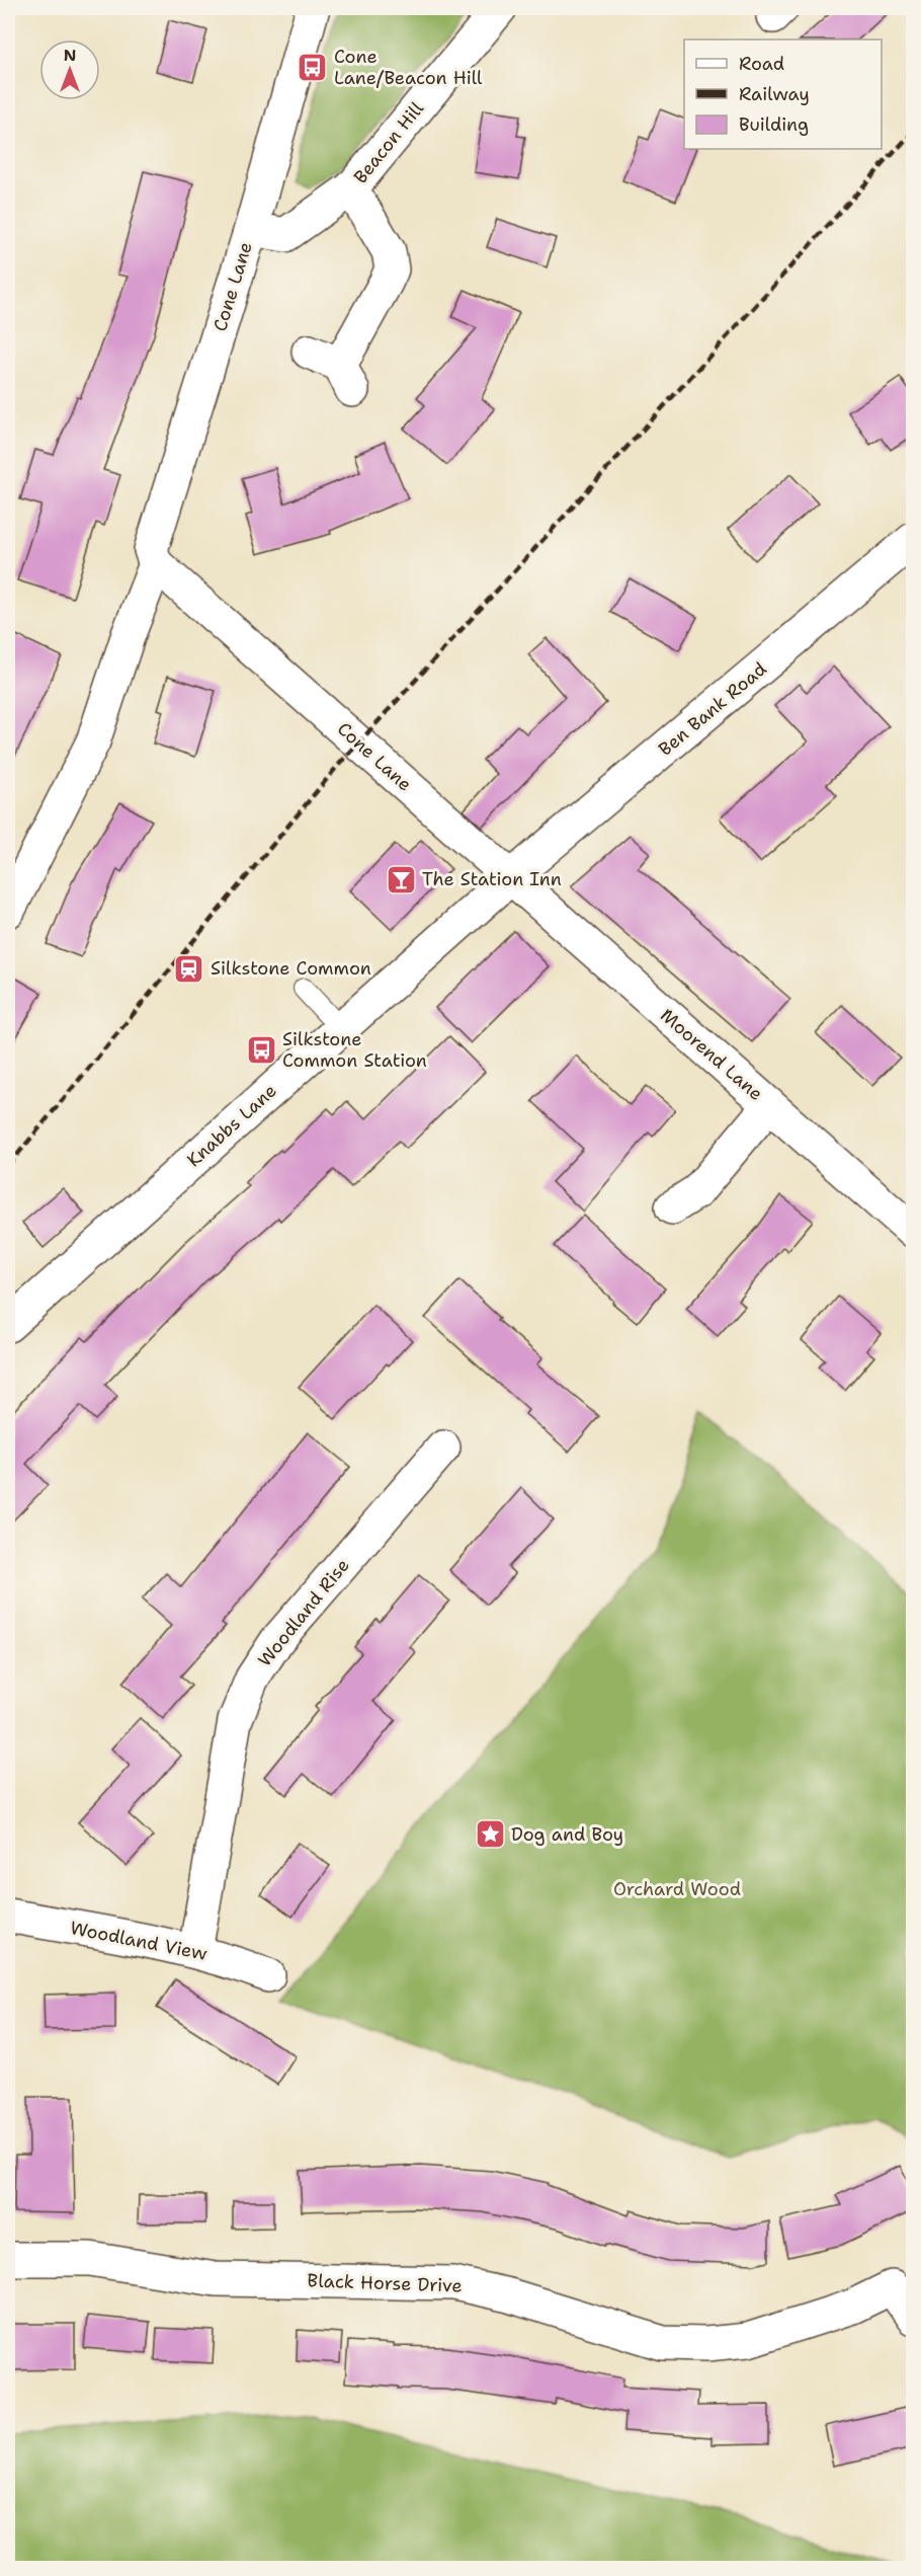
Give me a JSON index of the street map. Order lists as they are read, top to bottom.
{
  "streets": {
    "street": [
      "Beacon Hill",
      "Cone Lane",
      "Ben Bank Road",
      "Moorend Lane",
      "Knabbs Lane",
      "Woodland Rise",
      "Woodland View",
      "Black Horse Drive"
    ]
  },
  "crossings": [
    ["Beacon Hill", "Cone Lane"],
    ["Cone Lane", "Ben Bank Road"],
    ["Cone Lane", "Moorend Lane"],
    ["Cone Lane", "Knabbs Lane"],
    ["Ben Bank Road", "Moorend Lane"],
    ["Ben Bank Road", "Knabbs Lane"],
    ["Moorend Lane", "Knabbs Lane"],
    ["Woodland Rise", "Woodland View"]
  ],
  "parks": ["Orchard Wood"],
  "places": {
    "bus stop": ["Cone Lane/Beacon Hill", "Silkstone Common Station"],
    "bar": ["The Station Inn"],
    "station": ["Silkstone Common"],
    "place": ["Dog and Boy"]
  },
  "legend": ["Road", "Railway", "Building"],
  "north": "top"
}
